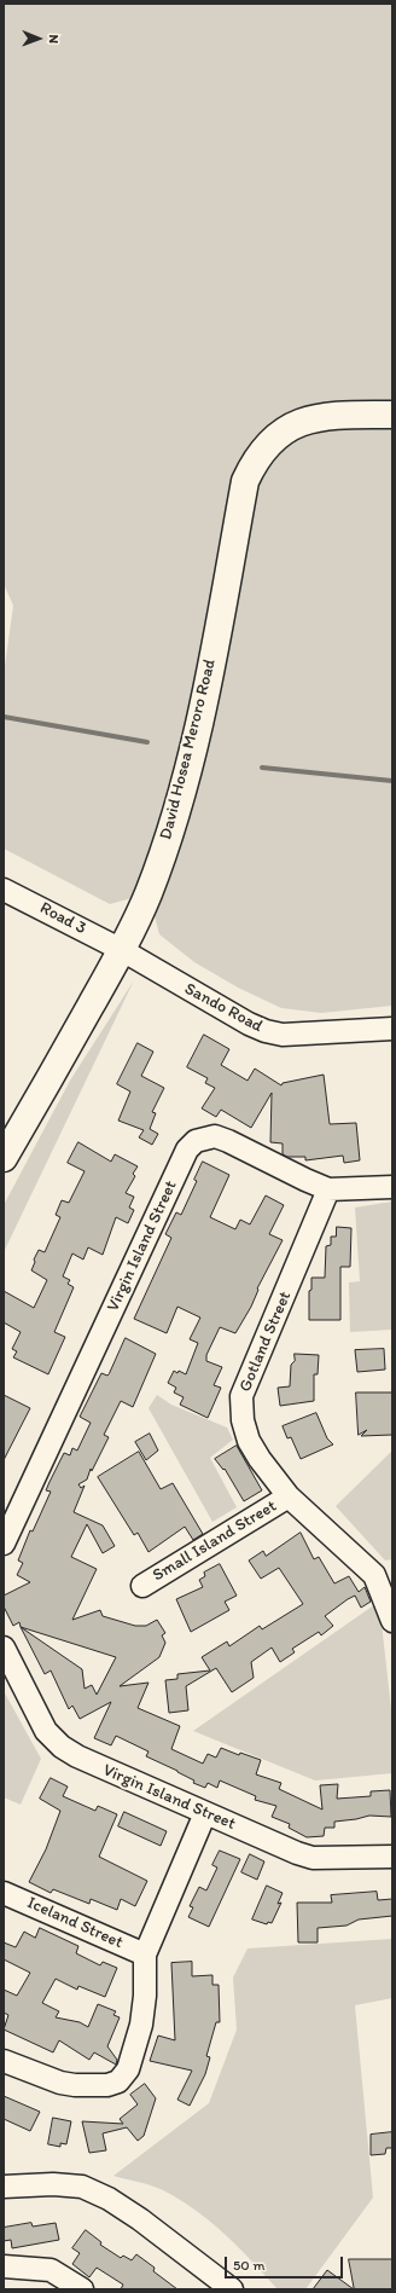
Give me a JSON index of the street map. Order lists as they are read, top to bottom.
{
  "streets": {
    "main road": ["David Hosea Meroro Road"],
    "street": [
      "Road 3",
      "Sando Road",
      "Virgin Island Street",
      "Gotland Street",
      "Small Island Street",
      "Iceland Street"
    ]
  },
  "crossings": [
    ["David Hosea Meroro Road", "Road 3"],
    ["David Hosea Meroro Road", "Sando Road"],
    ["Road 3", "Sando Road"],
    ["Virgin Island Street", "Gotland Street"],
    ["Gotland Street", "Small Island Street"]
  ],
  "scale_bar": "50 m",
  "north": "right"
}
